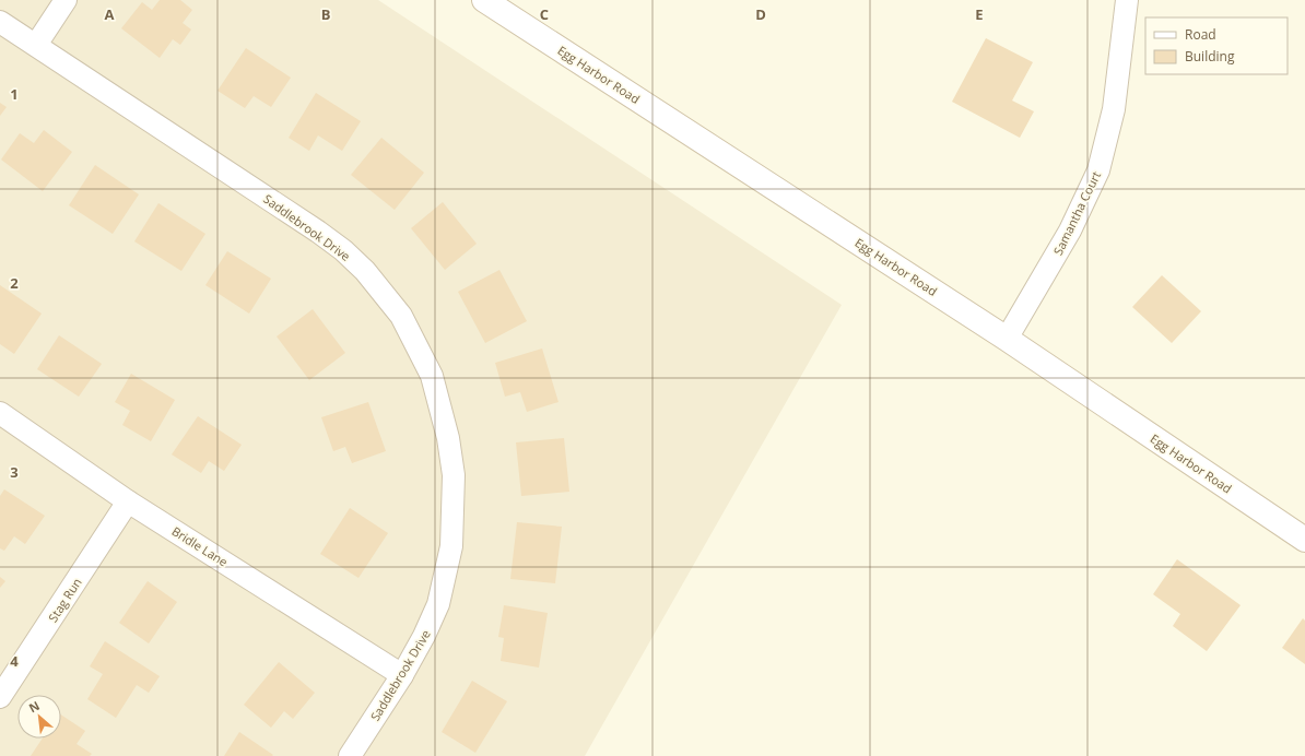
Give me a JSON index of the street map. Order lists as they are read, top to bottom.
{
  "streets": {
    "main road": ["Egg Harbor Road"],
    "street": [
      "Samantha Court",
      "Saddlebrook Drive",
      "Bridle Lane",
      "Stag Run"
    ]
  },
  "crossings": [
    ["Egg Harbor Road", "Samantha Court"],
    ["Saddlebrook Drive", "Bridle Lane"],
    ["Bridle Lane", "Stag Run"]
  ],
  "legend": ["Road", "Building"],
  "north": "top left",
  "grid": {
    "columns": [
      "A",
      "B",
      "C",
      "D",
      "E"
    ],
    "rows": [
      "1",
      "2",
      "3",
      "4"
    ]
  }
}
